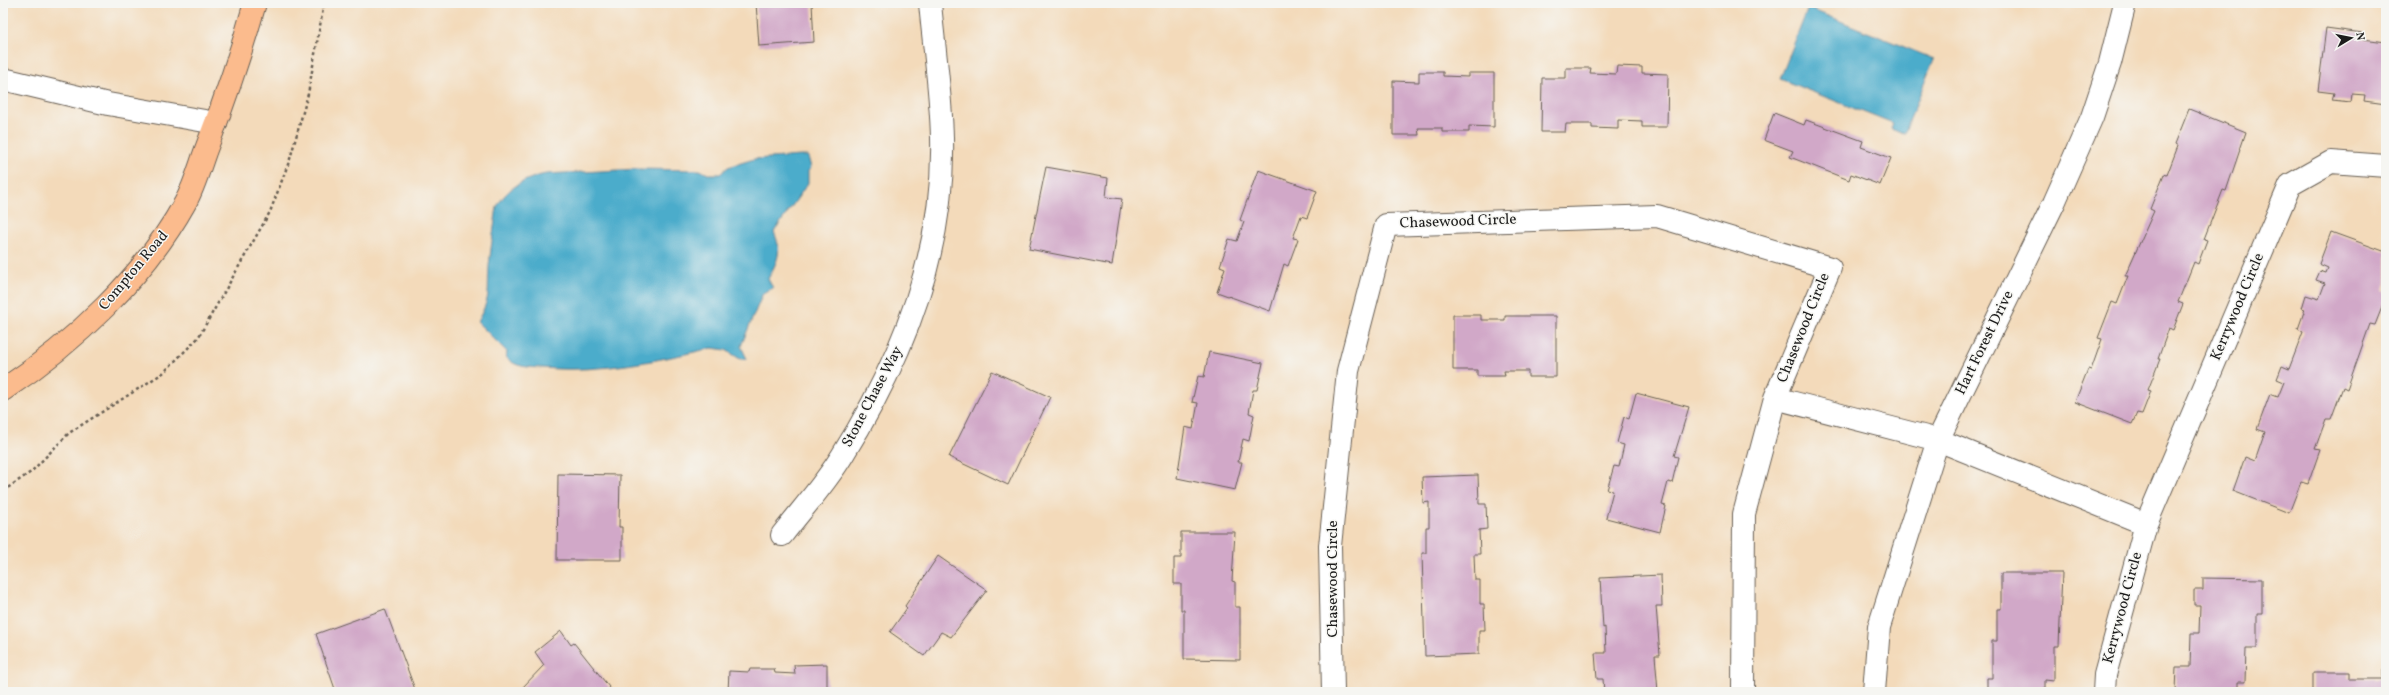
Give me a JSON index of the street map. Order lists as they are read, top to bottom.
{
  "streets": {
    "main road": ["Compton Road"],
    "street": [
      "Chasewood Circle",
      "Kerrywood Circle",
      "Hart Forest Drive",
      "Stone Chase Way"
    ]
  },
  "crossings": [
    ["Chasewood Circle", "Hart Forest Drive"]
  ],
  "north": "right"
}
